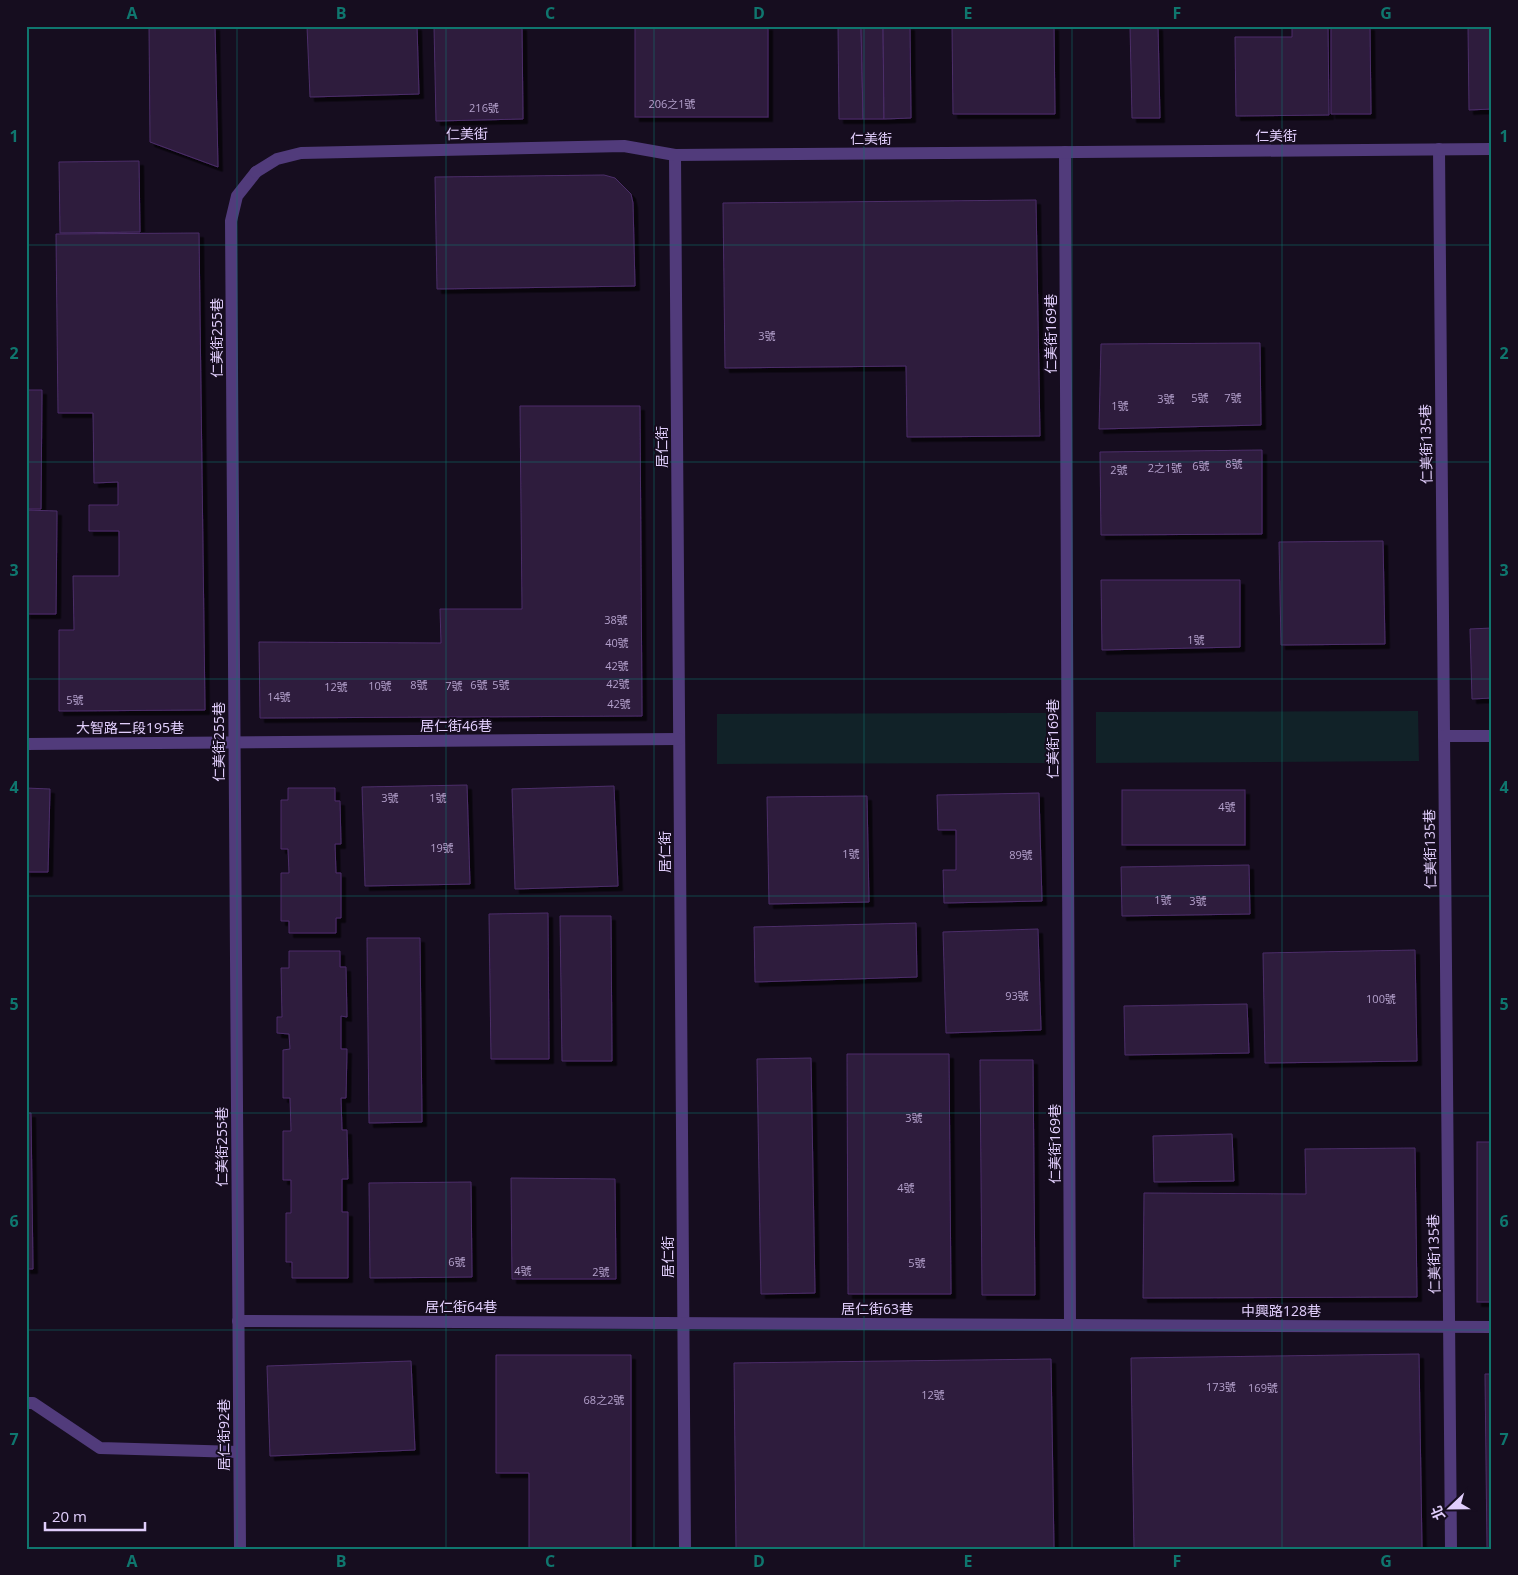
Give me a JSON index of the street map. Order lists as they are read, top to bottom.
{
  "streets": {
    "street": [
      "仁美街",
      "仁美街169巷",
      "仁美街255巷",
      "仁美街135巷",
      "居仁街",
      "居仁街46巷",
      "大智路二段195巷",
      "居仁街64巷",
      "居仁街63巷",
      "中興路128巷",
      "居仁街92巷"
    ]
  },
  "crossings": [
    ["仁美街", "仁美街169巷"],
    ["仁美街", "仁美街255巷"],
    ["仁美街", "仁美街135巷"],
    ["仁美街", "居仁街"],
    ["仁美街169巷", "居仁街63巷"],
    ["仁美街169巷", "中興路128巷"],
    ["仁美街255巷", "居仁街46巷"],
    ["仁美街255巷", "大智路二段195巷"],
    ["仁美街255巷", "居仁街64巷"],
    ["仁美街255巷", "居仁街92巷"],
    ["仁美街135巷", "中興路128巷"],
    ["居仁街", "居仁街46巷"],
    ["居仁街", "居仁街64巷"],
    ["居仁街", "居仁街63巷"],
    ["居仁街46巷", "大智路二段195巷"],
    ["居仁街64巷", "居仁街63巷"],
    ["居仁街64巷", "居仁街92巷"],
    ["居仁街63巷", "中興路128巷"]
  ],
  "house_numbers": [
    "206之1號",
    "216號",
    "3號",
    "5號",
    "7號",
    "3號",
    "1號",
    "8號",
    "6號",
    "2之1號",
    "2號",
    "38號",
    "1號",
    "40號",
    "42號",
    "42號",
    "8號",
    "6號",
    "5號",
    "10號",
    "7號",
    "12號",
    "14號",
    "5號",
    "42號",
    "3號",
    "1號",
    "4號",
    "19號",
    "1號",
    "89號",
    "1號",
    "3號",
    "93號",
    "100號",
    "3號",
    "4號",
    "6號",
    "5號",
    "4號",
    "2號",
    "173號",
    "169號",
    "12號",
    "68之2號"
  ],
  "scale_bar": "20 m",
  "north": "left",
  "grid": {
    "columns": [
      "A",
      "B",
      "C",
      "D",
      "E",
      "F",
      "G"
    ],
    "rows": [
      "1",
      "2",
      "3",
      "4",
      "5",
      "6",
      "7"
    ]
  }
}
